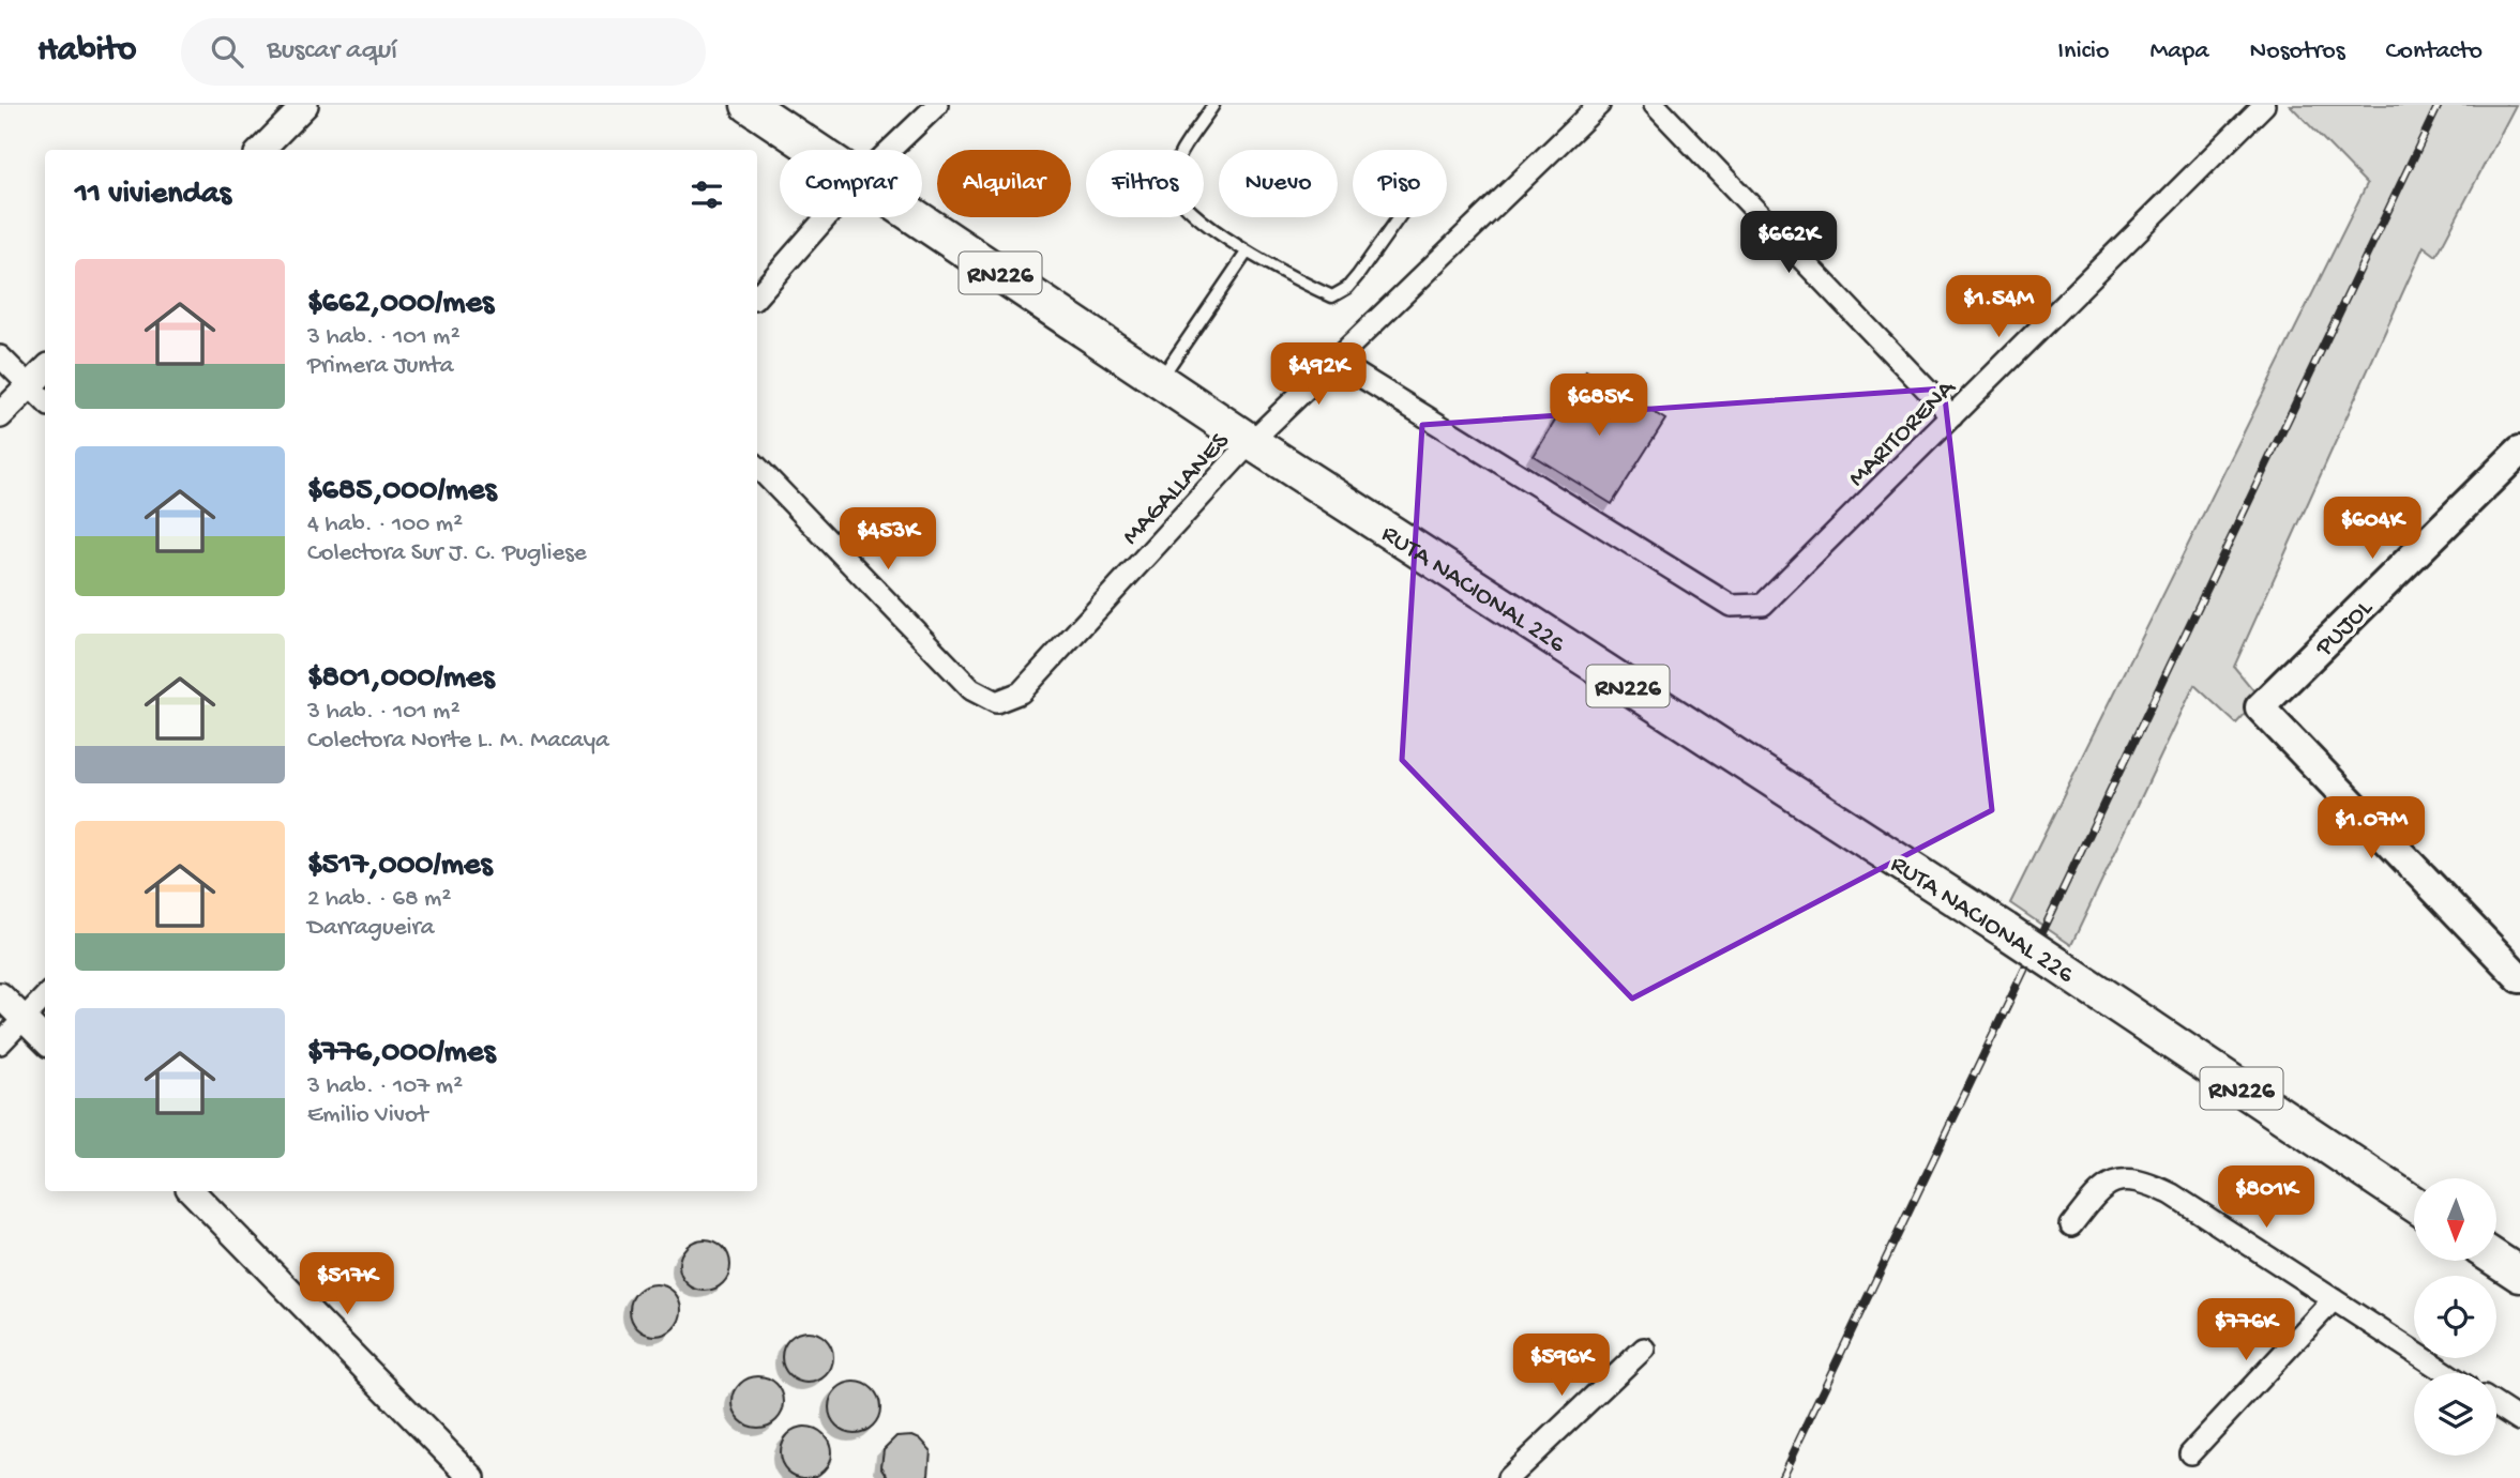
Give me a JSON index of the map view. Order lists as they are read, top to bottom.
{
  "streets": {
    "highway": ["RN226", "RUTA NACIONAL 226"],
    "main road": ["PUJOL"],
    "street": ["MARITORENA", "MAGALLANES"]
  },
  "crossings": [
    ["MARITORENA", "MAGALLANES"],
    ["MAGALLANES", "RUTA NACIONAL 226"]
  ],
  "north": "bottom",
  "page": {
    "header": "Habito",
    "search": "Buscar aquí",
    "nav": [
      "Inicio",
      "Mapa",
      "Nosotros",
      "Contacto"
    ],
    "chip": [
      "Comprar",
      "Alquilar",
      "Filtros",
      "Nuevo",
      "Piso"
    ],
    "heading": "11 viviendas",
    "price": [
      "$662K",
      "$1.54M",
      "$492K",
      "$685K",
      "$604K",
      "$453K",
      "$1.07M",
      "$801K",
      "$517K",
      "$776K",
      "$596K"
    ],
    "list": [
      {
        "name": "$662,000/mes",
        "note": "3 hab. · 101 m² · Primera Junta"
      },
      {
        "name": "$685,000/mes",
        "note": "4 hab. · 100 m² · Colectora Sur J. C. Pugliese"
      },
      {
        "name": "$801,000/mes",
        "note": "3 hab. · 101 m² · Colectora Norte L. M. Macaya"
      },
      {
        "name": "$517,000/mes",
        "note": "2 hab. · 68 m² · Darragueira"
      },
      {
        "name": "$776,000/mes",
        "note": "3 hab. · 107 m² · Emilio Vivot"
      }
    ]
  }
}
